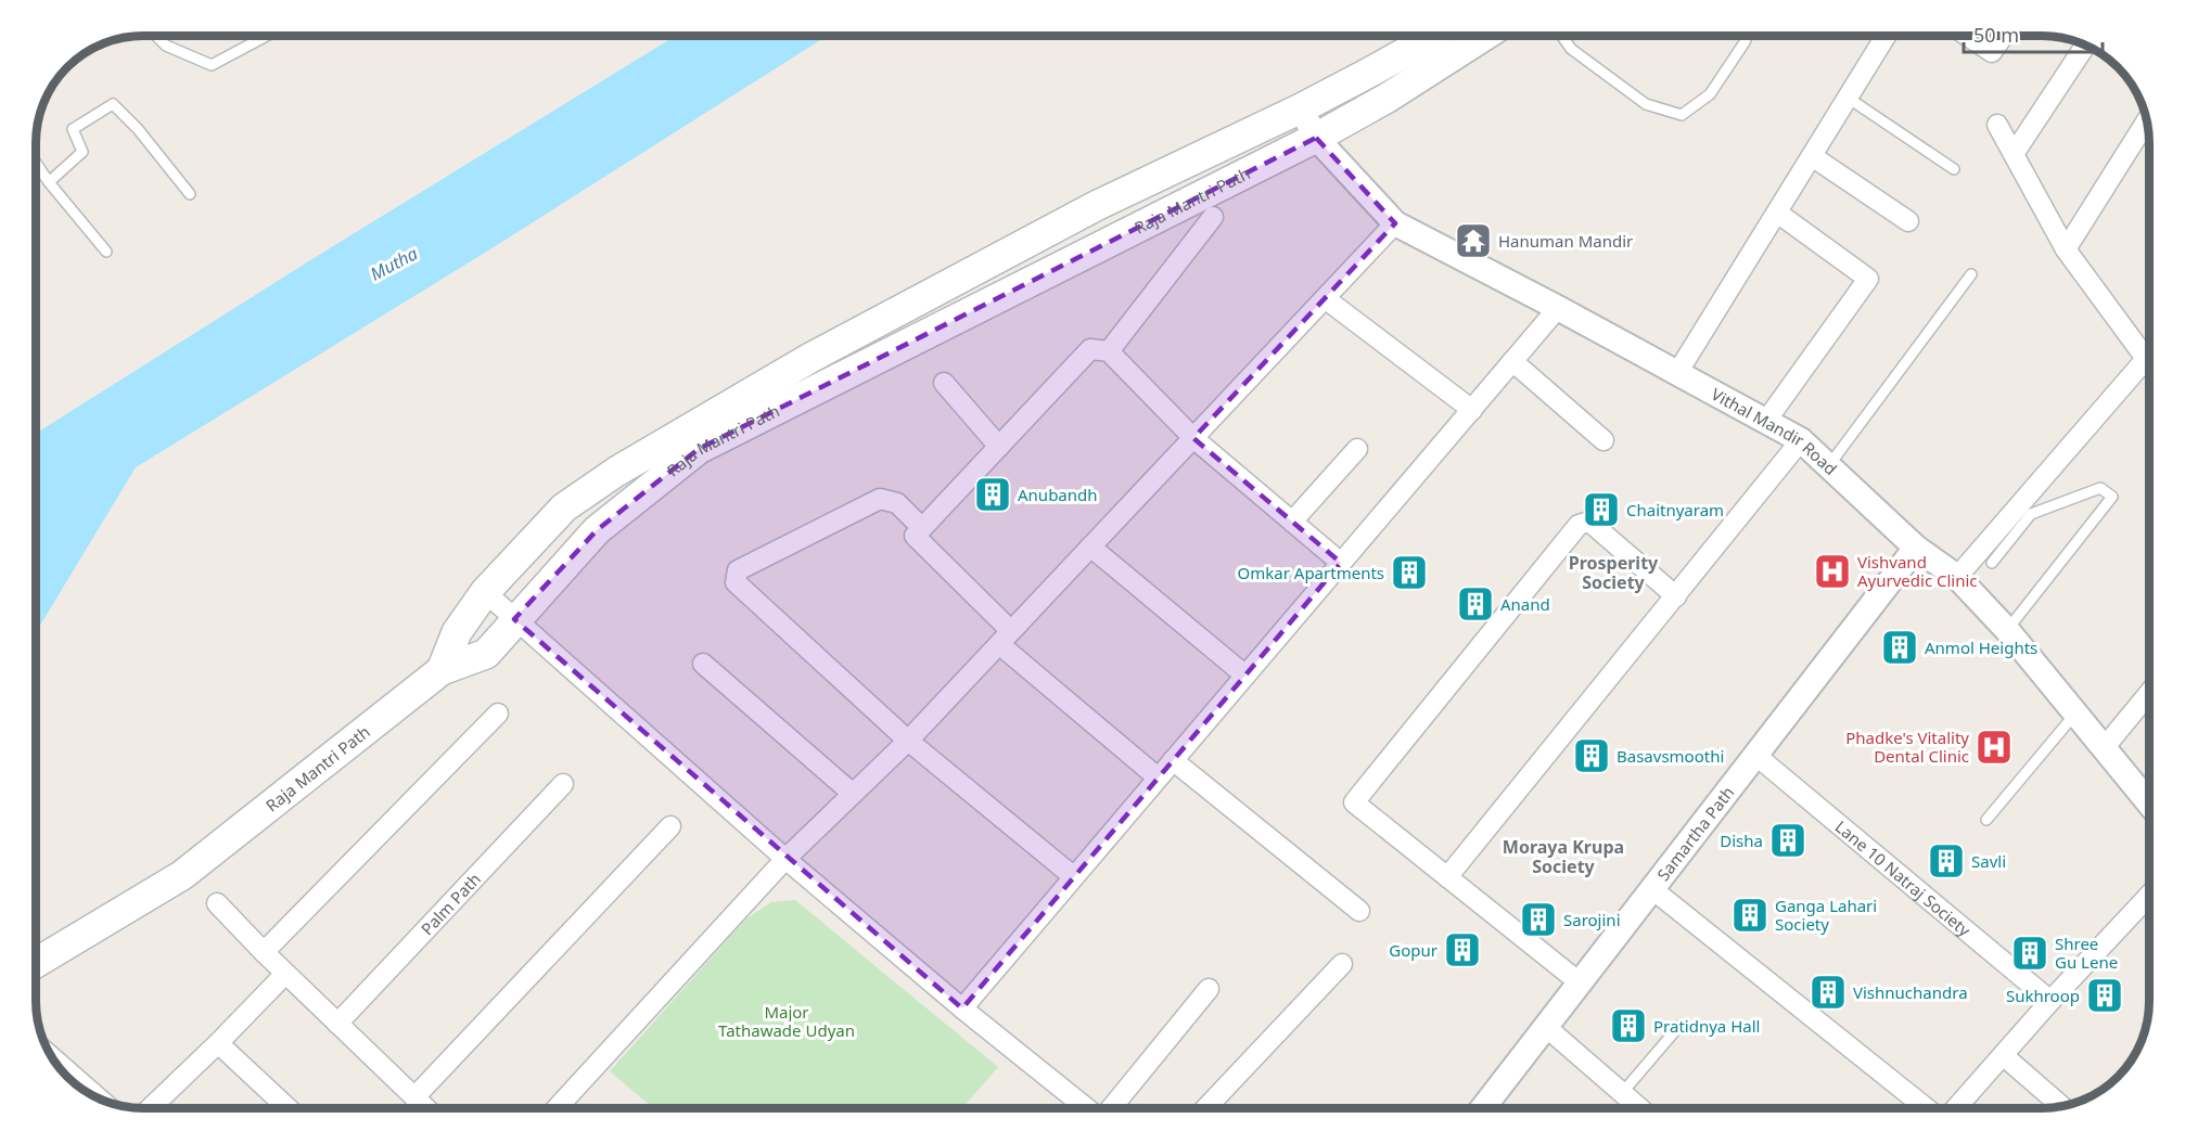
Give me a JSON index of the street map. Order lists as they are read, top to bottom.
{
  "streets": {
    "main road": ["Raja Mantri Path"],
    "street": [
      "Vithal Mandir Road",
      "Samartha Path",
      "Lane 10 Natraj Society",
      "Palm Path"
    ]
  },
  "crossings": [
    ["Raja Mantri Path", "Vithal Mandir Road"],
    ["Vithal Mandir Road", "Samartha Path"],
    ["Samartha Path", "Lane 10 Natraj Society"]
  ],
  "districts": ["Prosperity Society", "Moraya Krupa Society"],
  "water": ["Mutha"],
  "parks": ["Major Tathawade Udyan"],
  "places": {
    "temple": ["Hanuman Mandir"],
    "building": [
      "Anubandh",
      "Chaitnyaram",
      "Omkar Apartments",
      "Anand",
      "Anmol Heights",
      "Basavsmoothi",
      "Disha",
      "Savli",
      "Ganga Lahari Society",
      "Sarojini",
      "Gopur",
      "Shree Gu Lene",
      "Vishnuchandra",
      "Sukhroop",
      "Pratidnya Hall"
    ],
    "hospital": ["Vishvand Ayurvedic Clinic", "Phadke's Vitality Dental Clinic"]
  },
  "scale_bar": "50 m"
}
